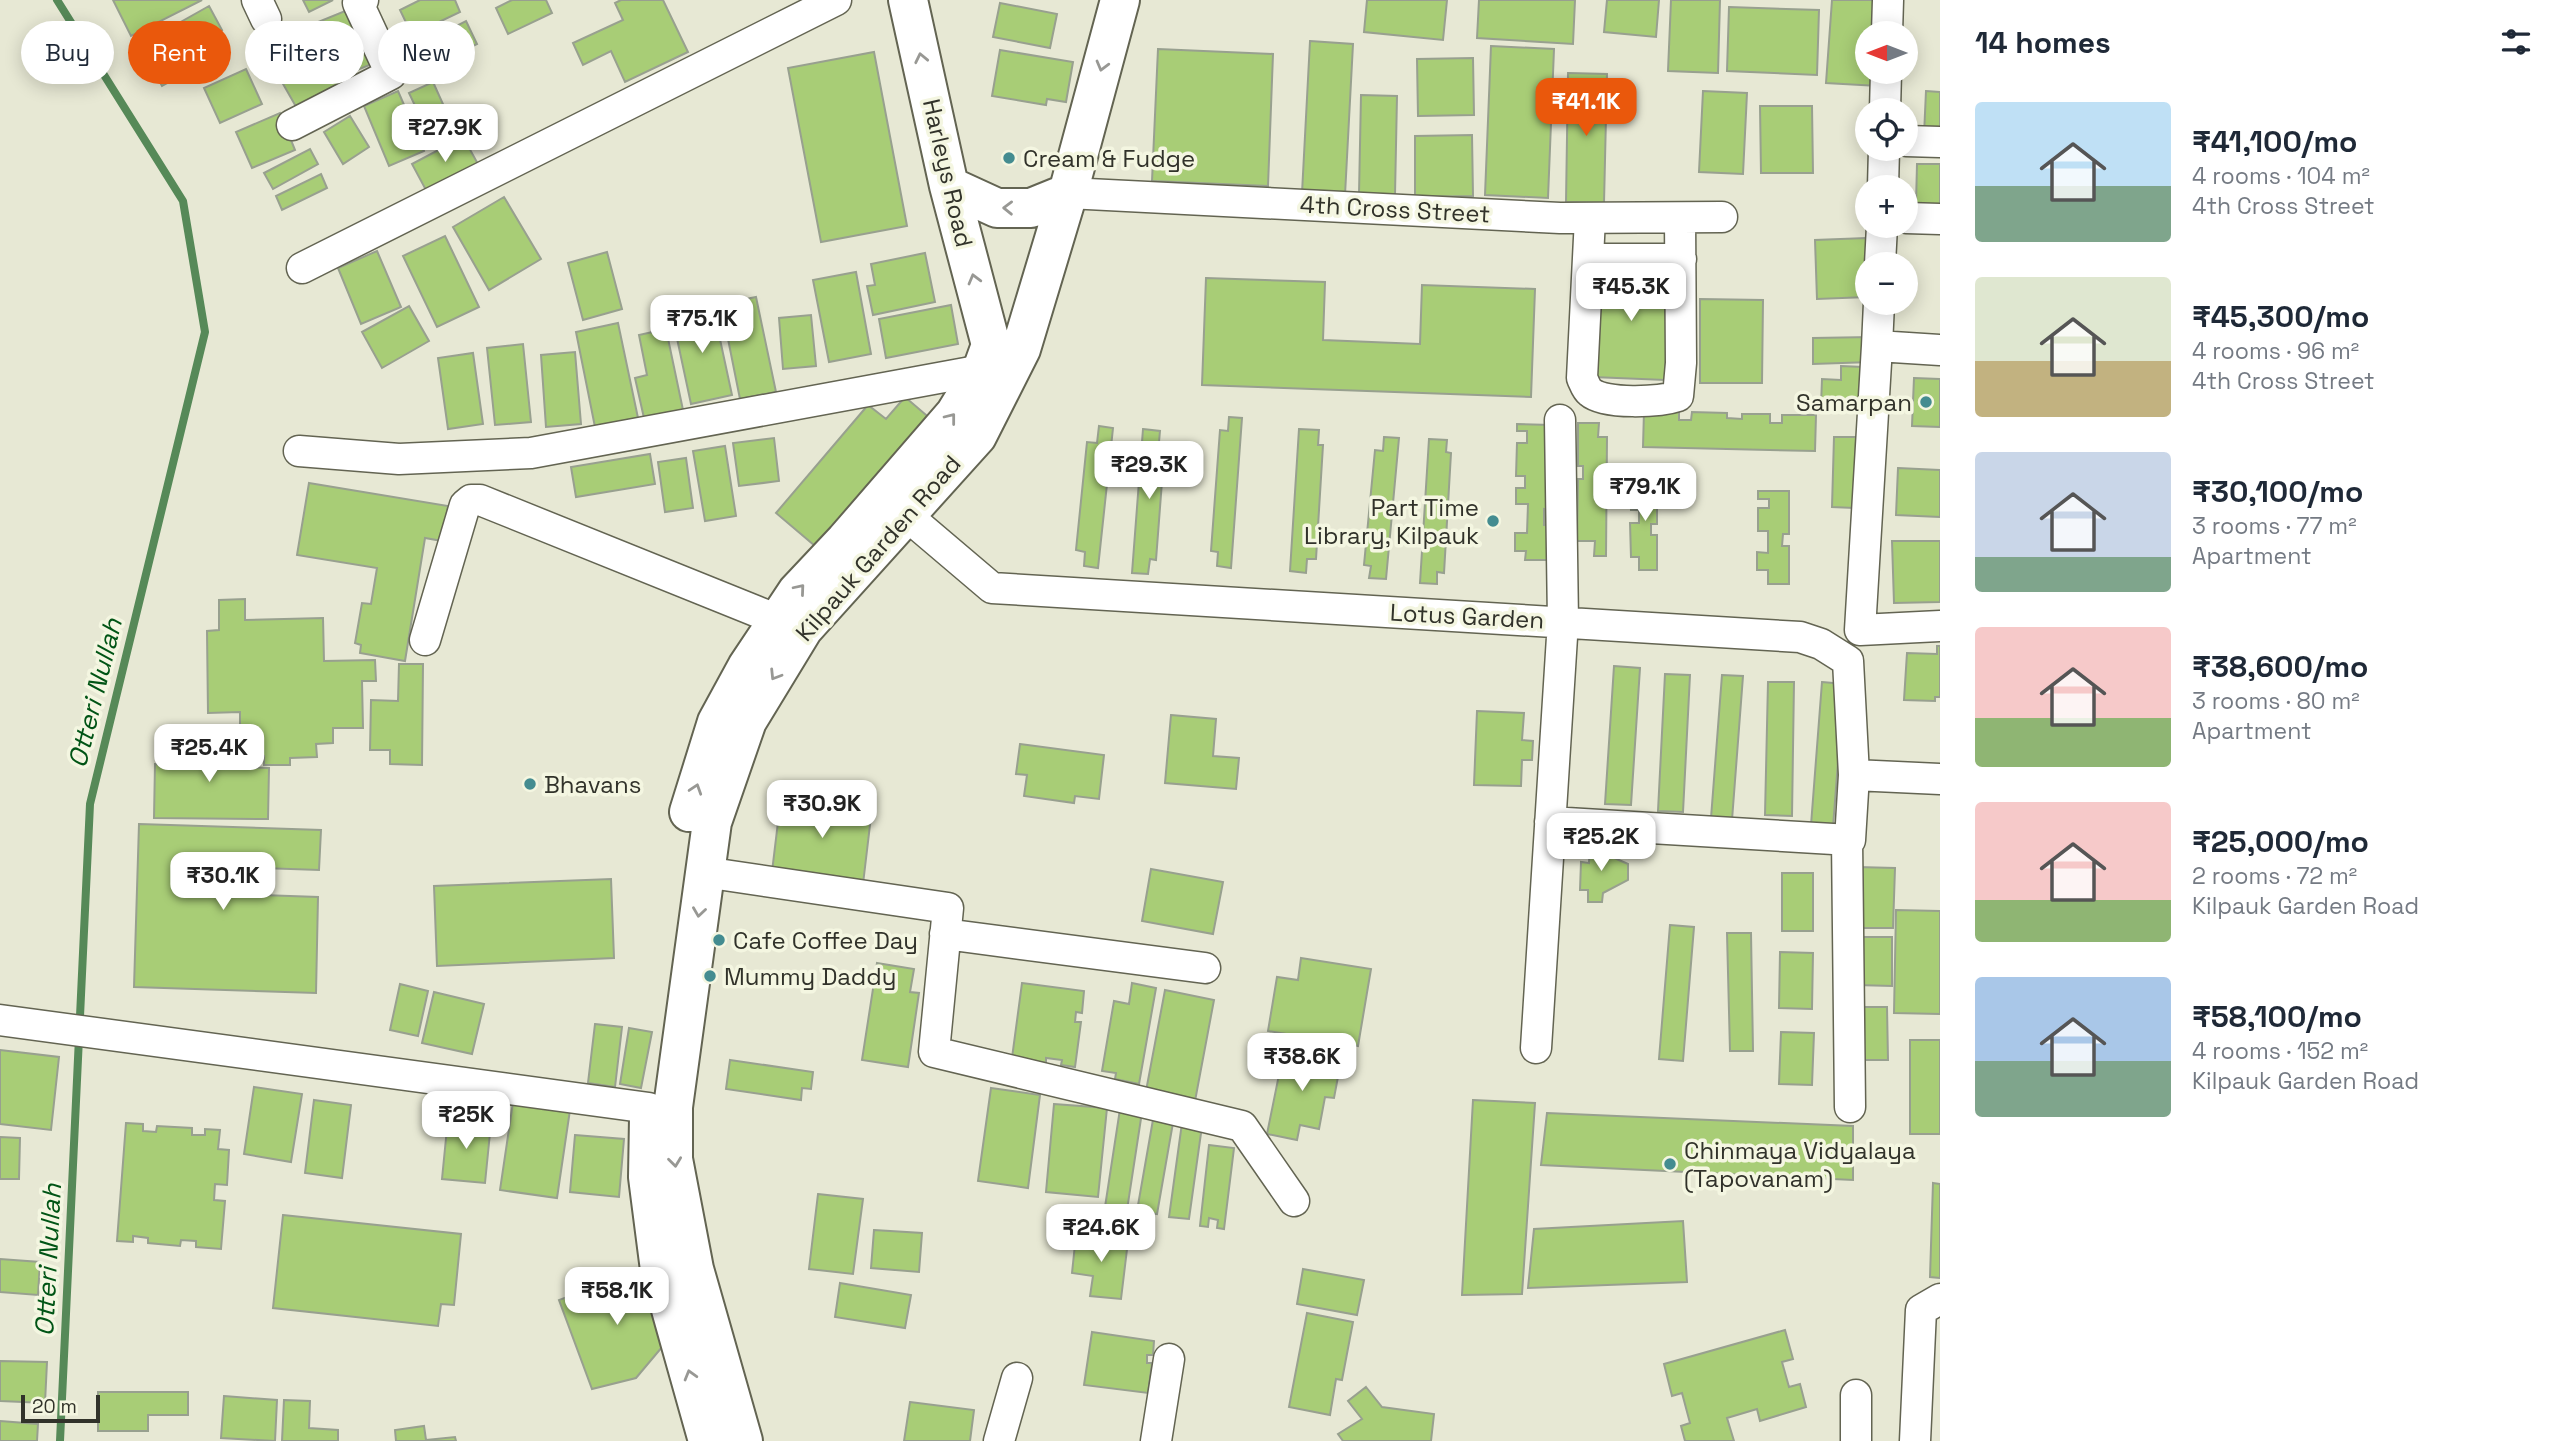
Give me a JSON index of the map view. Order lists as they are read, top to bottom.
{
  "streets": {
    "main road": ["Harleys Road", "Kilpauk Garden Road"],
    "street": ["4th Cross Street", "Lotus Garden"]
  },
  "crossings": [
    ["4th Cross Street", "Kilpauk Garden Road"],
    ["Kilpauk Garden Road", "Lotus Garden"]
  ],
  "one_way": ["Harleys Road"],
  "water": ["Otteri Nullah"],
  "places": [
    "Cream & Fudge",
    "Samarpan",
    "Part Time Library, Kilpauk",
    "Bhavans",
    "Cafe Coffee Day",
    "Mummy Daddy",
    "Chinmaya Vidyalaya (Tapovanam)"
  ],
  "scale_bar": "20 m",
  "north": "left",
  "page": {
    "heading": "14 homes",
    "map_buttons": ["+", "−"],
    "chip": [
      "Buy",
      "Rent",
      "Filters",
      "New"
    ],
    "price": [
      "₹41.1K",
      "₹27.9K",
      "₹45.3K",
      "₹75.1K",
      "₹29.3K",
      "₹79.1K",
      "₹25.4K",
      "₹30.9K",
      "₹25.2K",
      "₹30.1K",
      "₹38.6K",
      "₹25K",
      "₹24.6K",
      "₹58.1K"
    ],
    "list": [
      {
        "name": "₹41,100/mo",
        "note": "4 rooms · 104 m² · 4th Cross Street"
      },
      {
        "name": "₹45,300/mo",
        "note": "4 rooms · 96 m² · 4th Cross Street"
      },
      {
        "name": "₹30,100/mo",
        "note": "3 rooms · 77 m² · Apartment"
      },
      {
        "name": "₹38,600/mo",
        "note": "3 rooms · 80 m² · Apartment"
      },
      {
        "name": "₹25,000/mo",
        "note": "2 rooms · 72 m² · Kilpauk Garden Road"
      },
      {
        "name": "₹58,100/mo",
        "note": "4 rooms · 152 m² · Kilpauk Garden Road"
      }
    ],
    "scale": "20 m"
  }
}
